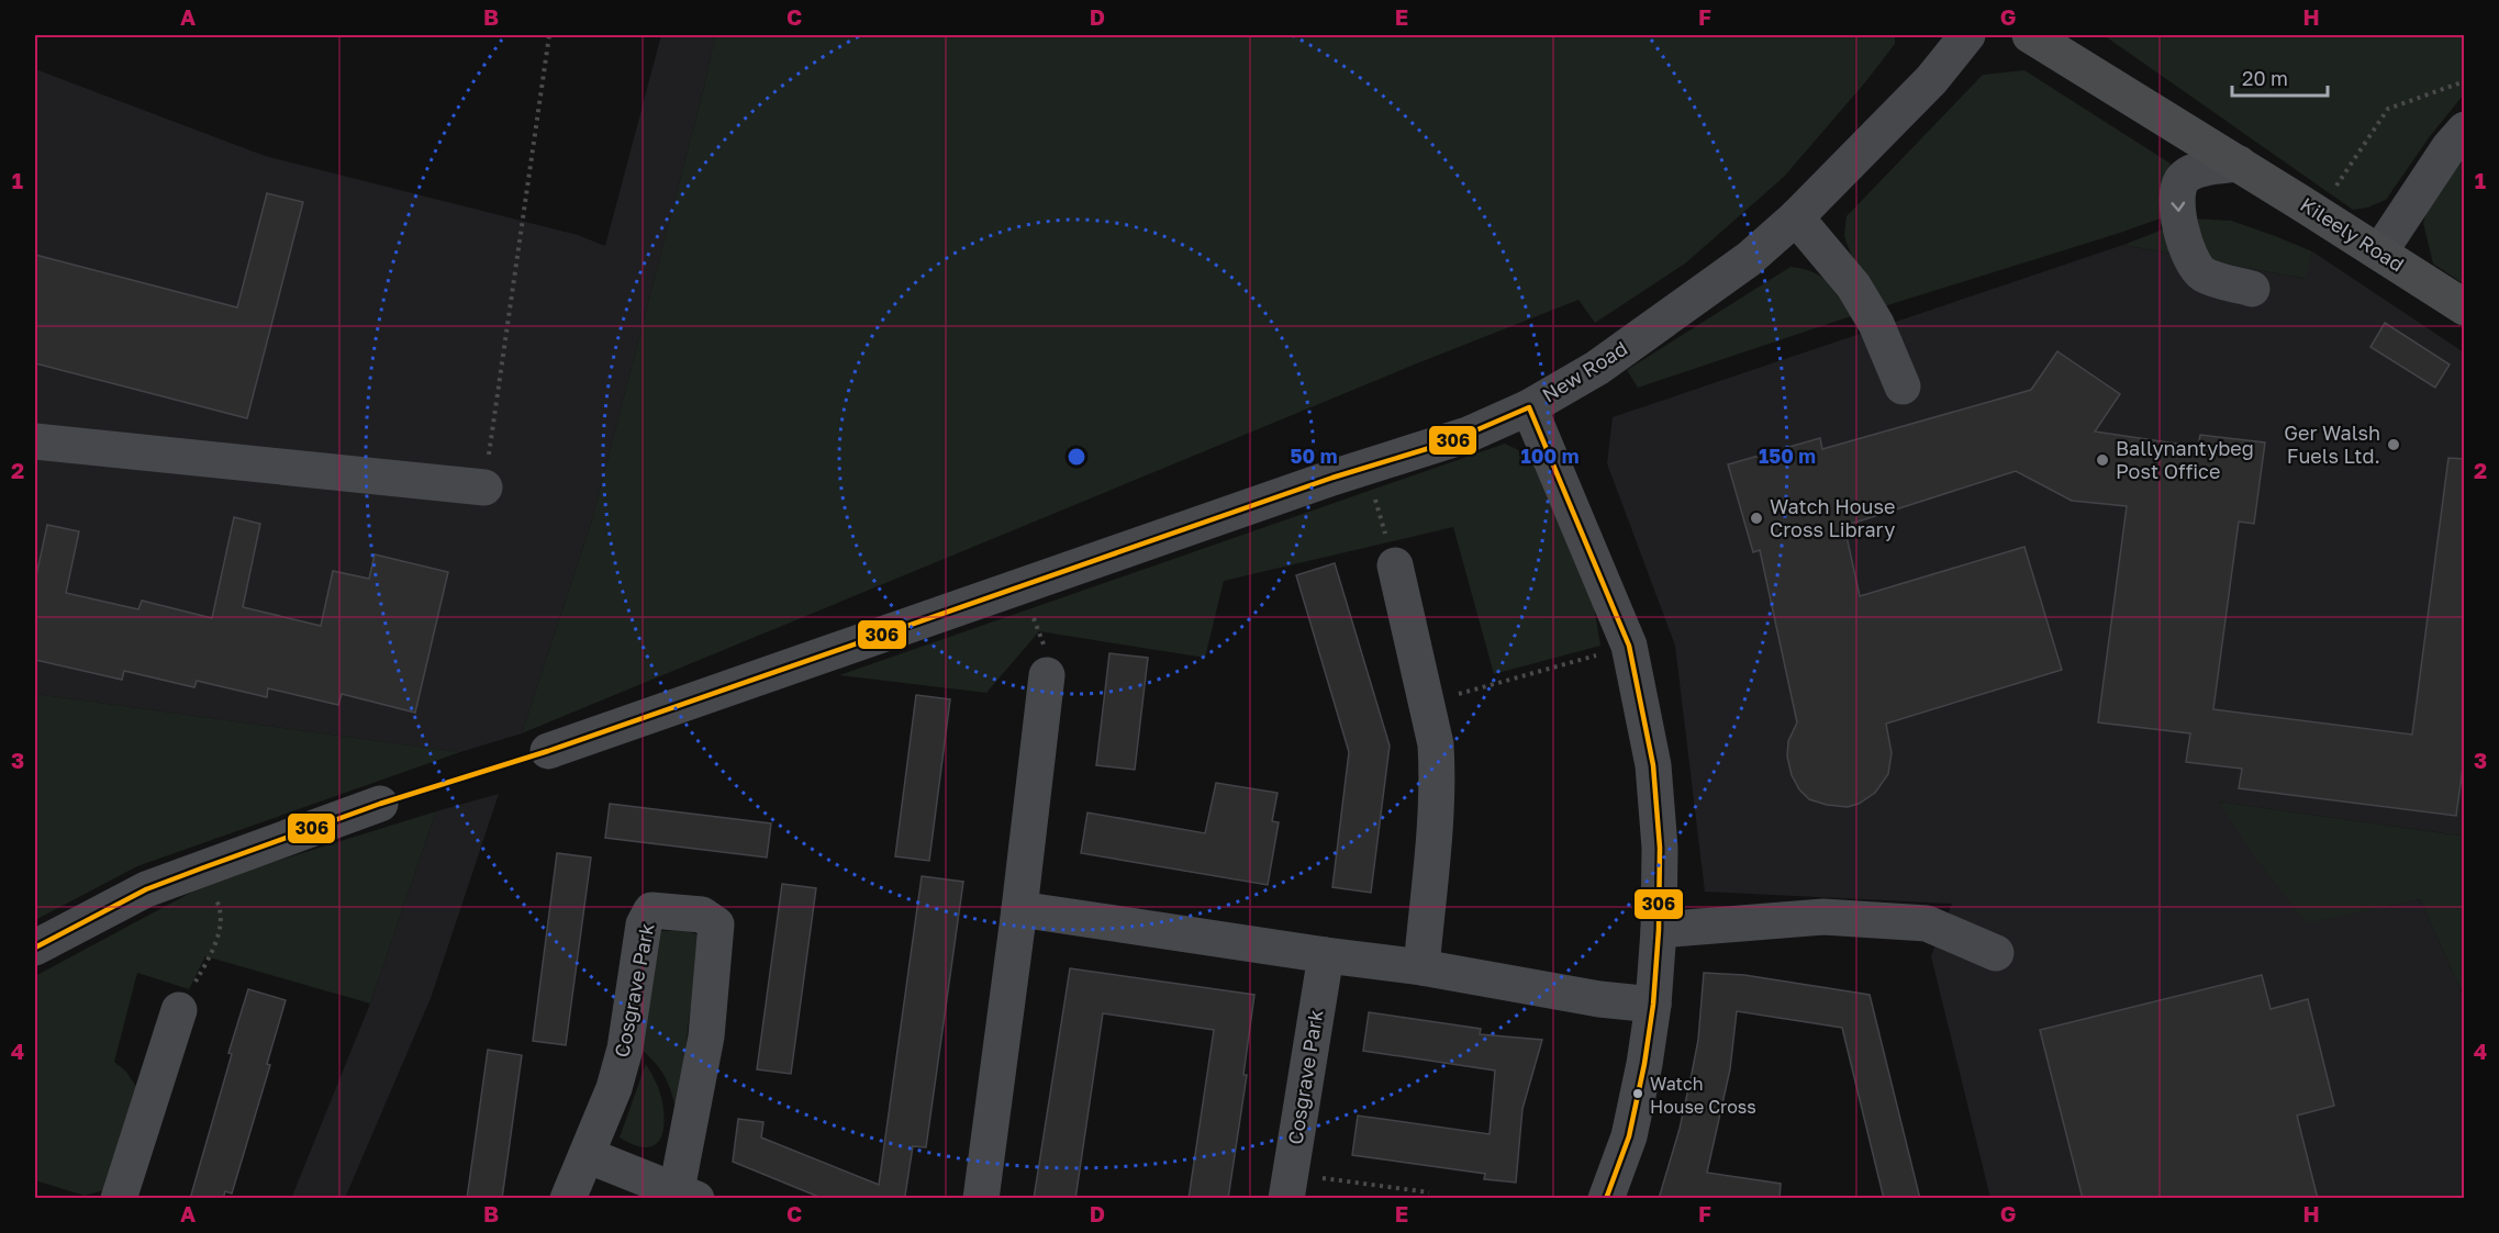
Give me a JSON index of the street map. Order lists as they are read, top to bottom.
{
  "streets": {
    "main road": ["Kileely Road"],
    "street": ["New Road", "Cosgrave Park"]
  },
  "places": [
    "Ger Walsh Fuels Ltd.",
    "Ballynantybeg Post Office",
    "Watch House Cross Library",
    "Watch House Cross"
  ],
  "lines": ["transit line 306"],
  "scale_bar": "20 m",
  "grid": {
    "columns": [
      "A",
      "B",
      "C",
      "D",
      "E",
      "F",
      "G",
      "H"
    ],
    "rows": [
      "1",
      "2",
      "3",
      "4"
    ]
  },
  "rings": ["50 m", "100 m", "150 m"]
}
